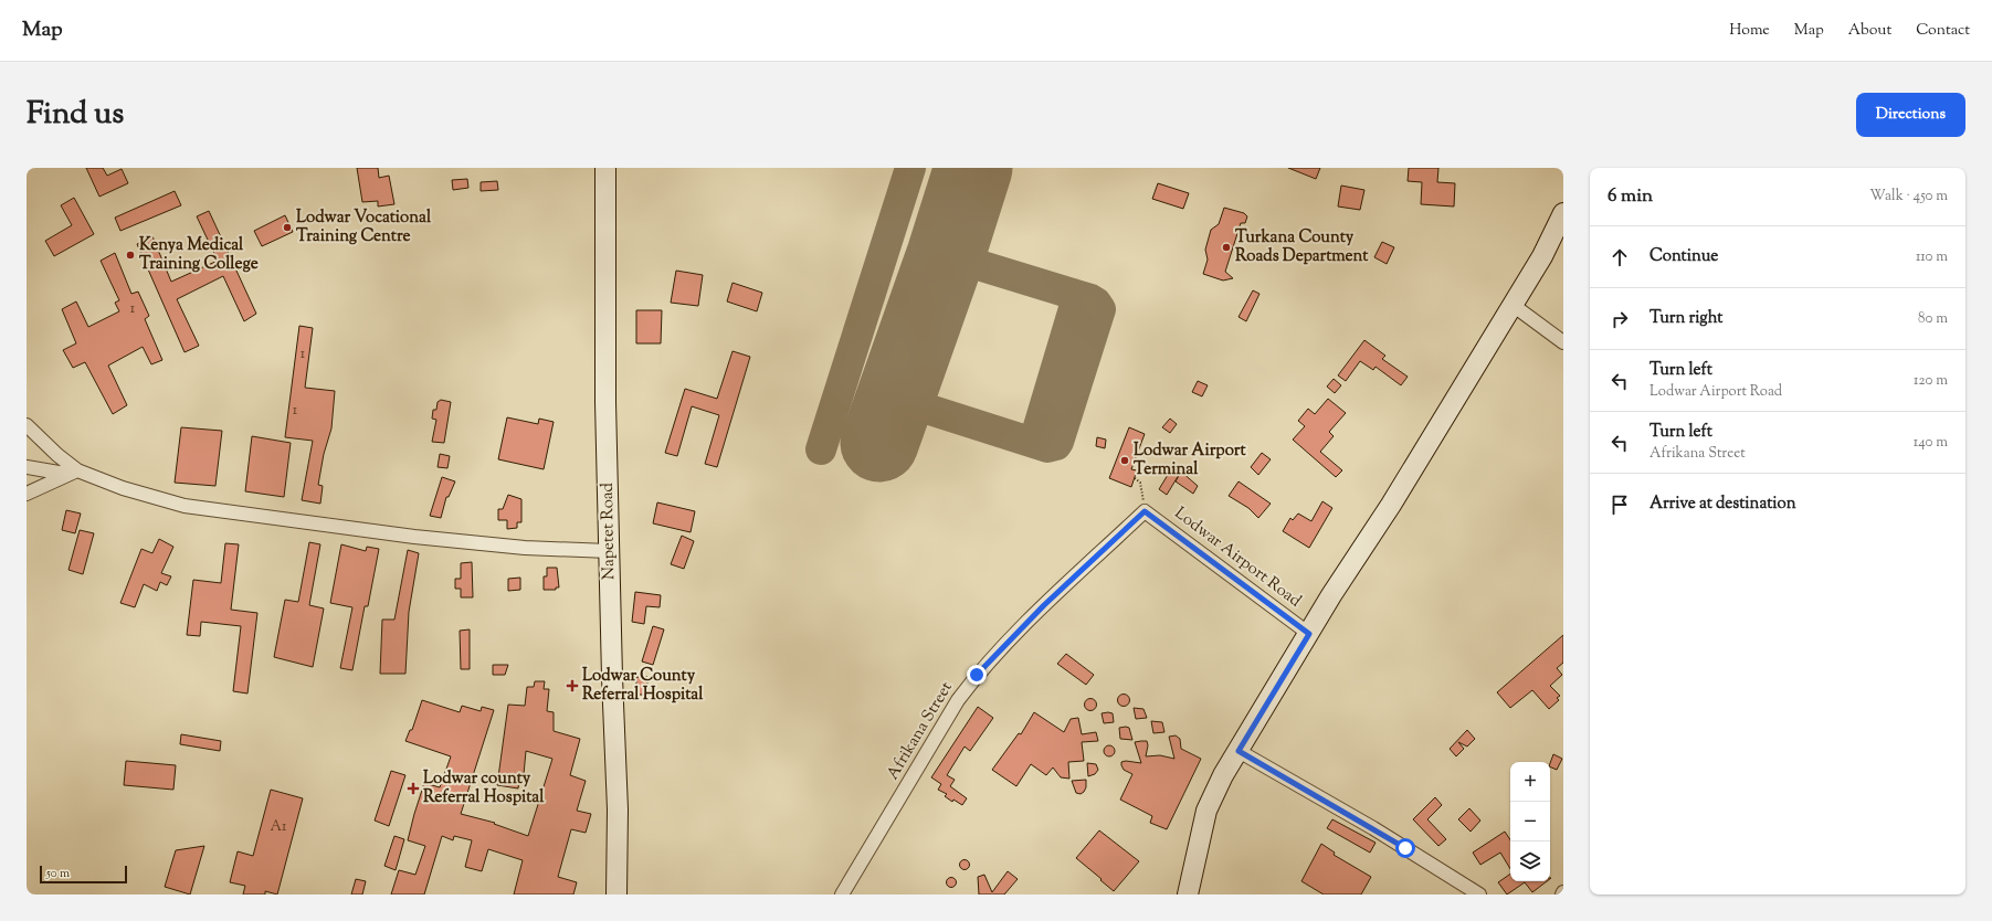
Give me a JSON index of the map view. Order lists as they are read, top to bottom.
{
  "streets": {
    "street": ["Napetet Road", "Lodwar Airport Road", "Afrikana Street"]
  },
  "crossings": [
    ["Lodwar Airport Road", "Afrikana Street"]
  ],
  "places": {
    "other": [
      "Lodwar Vocational Training Centre",
      "Turkana County Roads Department",
      "Kenya Medical Training College",
      "Lodwar Airport Terminal"
    ],
    "health": ["Lodwar County Referral Hospital", "Lodwar county Referral Hospital"]
  },
  "house_numbers": [
    "1",
    "1",
    "1",
    "A1"
  ],
  "scale_bar": "50 m",
  "page": {
    "header": "Map",
    "nav": [
      "Home",
      "Map",
      "About",
      "Contact"
    ],
    "title": "Find us",
    "buttons": "Directions",
    "heading": ["6 min", "Walk · 450 m"],
    "list": [
      ["Continue", "110 m"],
      ["Turn right", "80 m"],
      ["Turn left", "Lodwar Airport Road", "120 m"],
      ["Turn left", "Afrikana Street", "140 m"],
      "Arrive at destination"
    ],
    "map_buttons": ["+", "−"],
    "scale": "50 m"
  }
}
